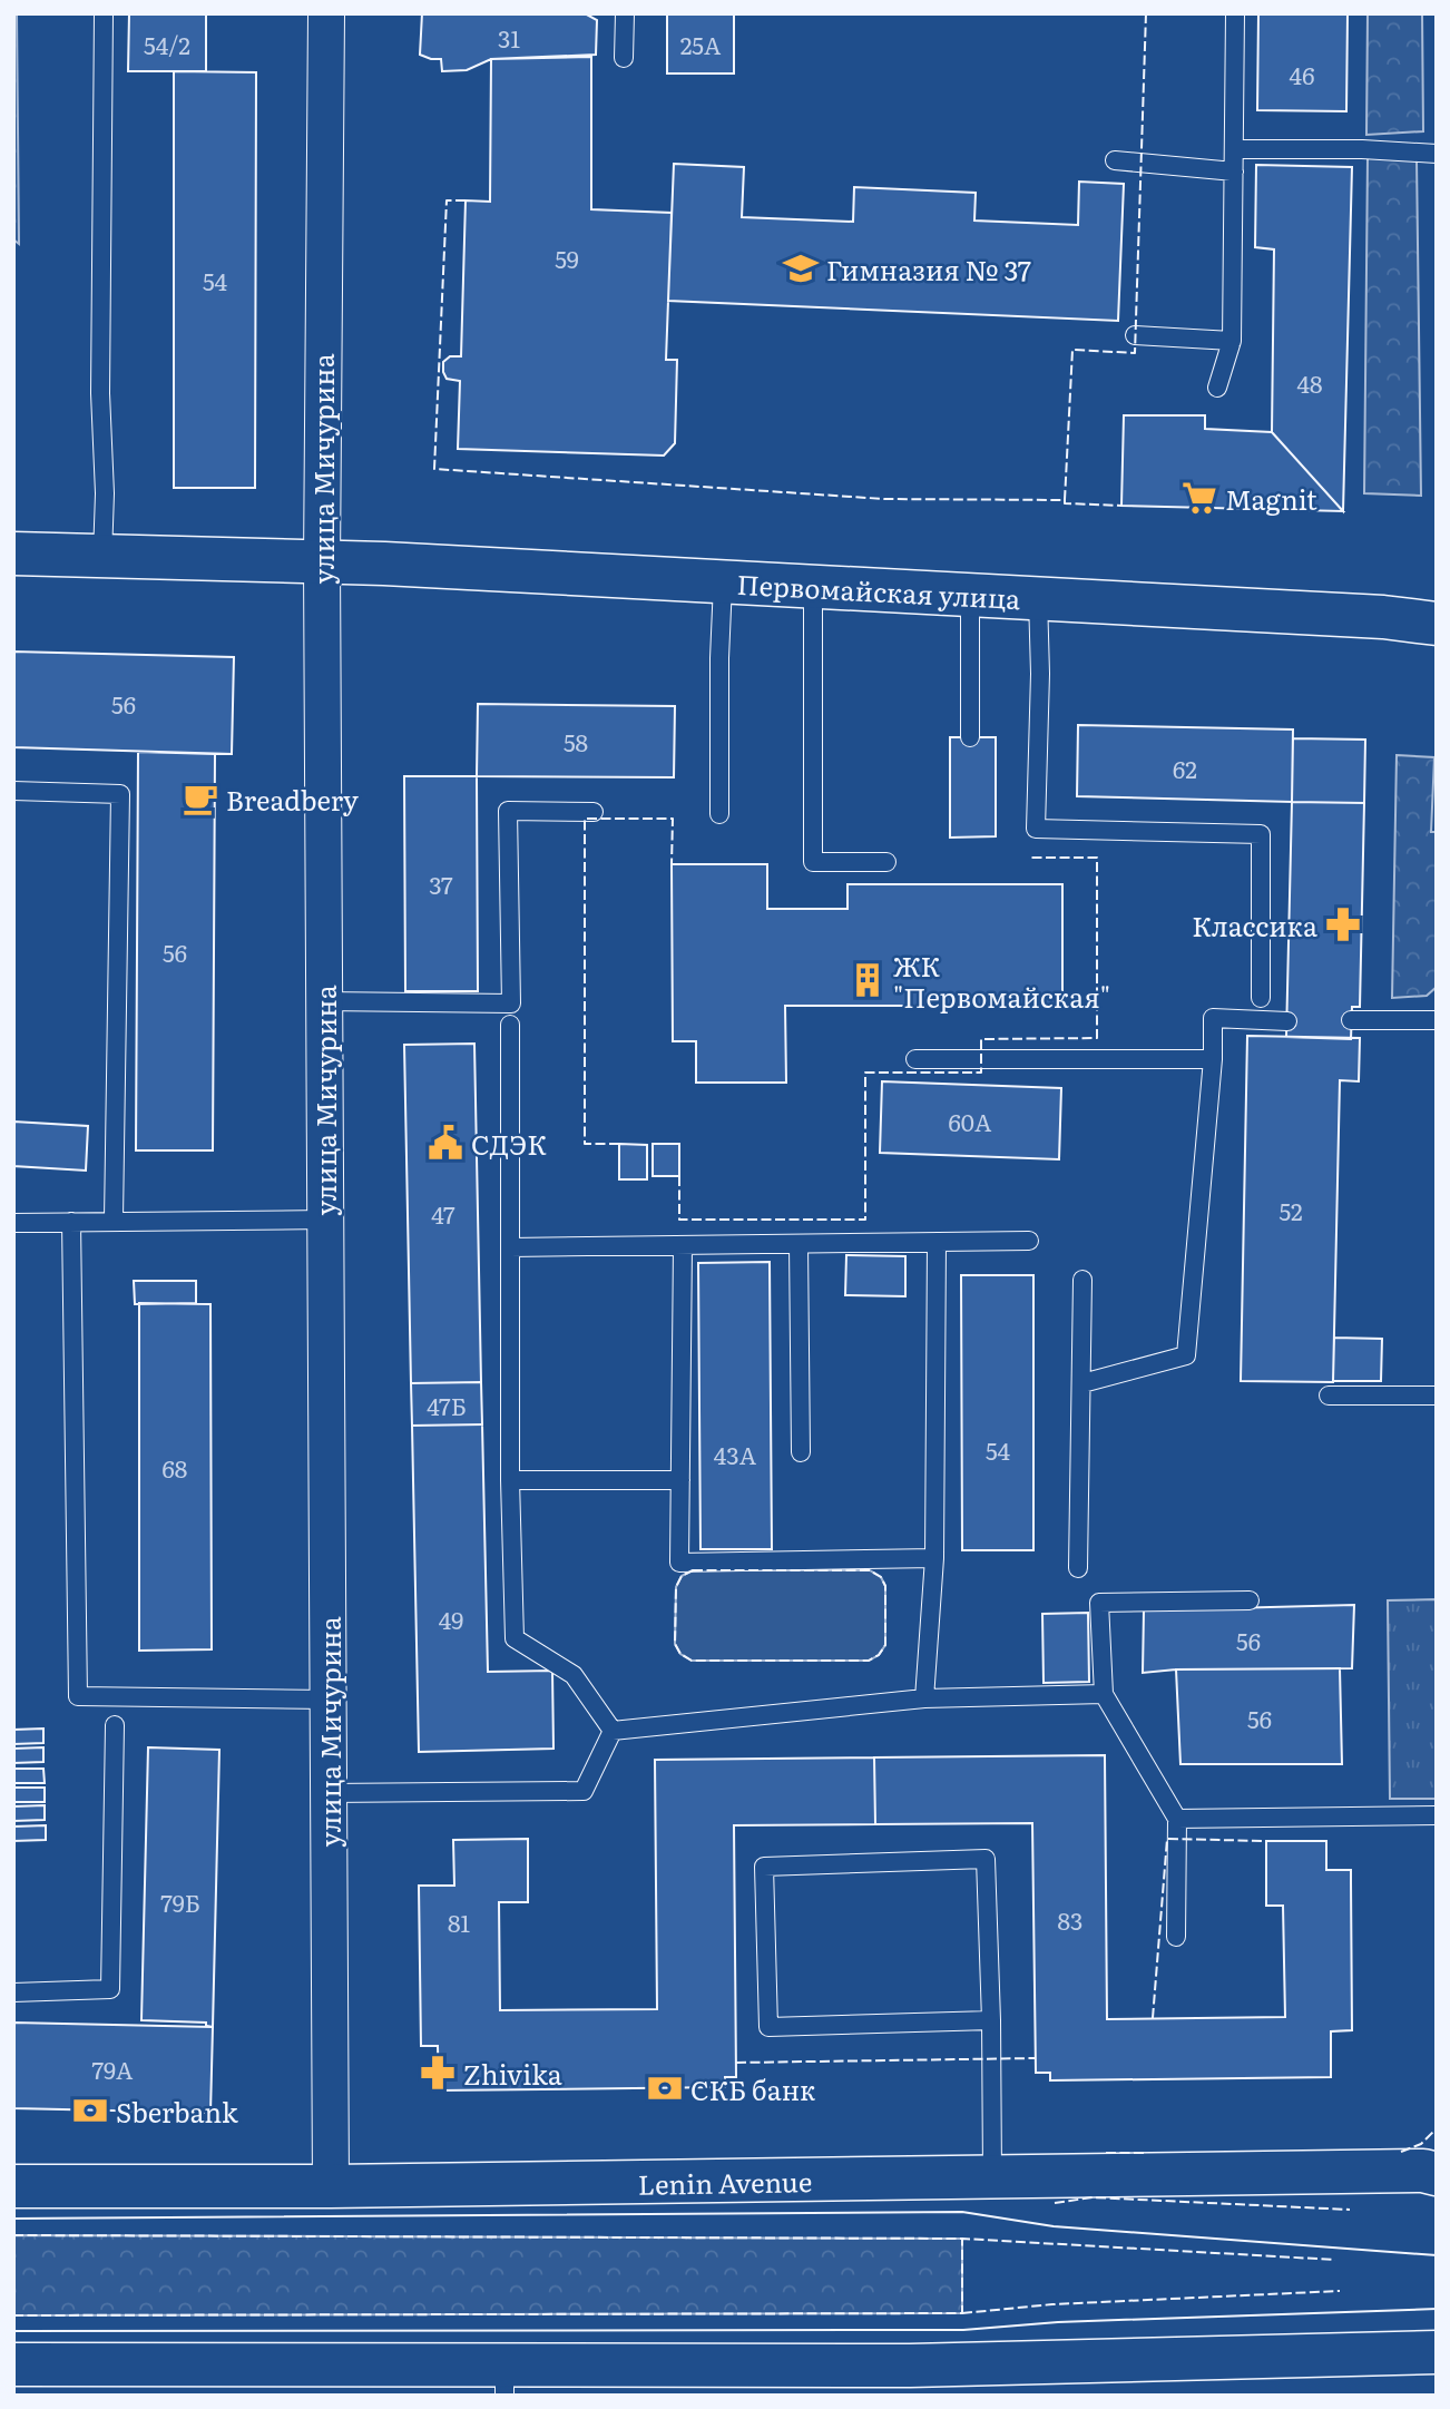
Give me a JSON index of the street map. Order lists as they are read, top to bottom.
{
  "streets": {
    "main road": ["Первомайская улица", "Lenin Avenue"],
    "street": ["улица Мичурина"]
  },
  "crossings": [
    ["улица Мичурина", "Первомайская улица"],
    ["улица Мичурина", "Lenin Avenue"]
  ],
  "places": {
    "school or university": ["Гимназия № 37"],
    "supermarket": ["Magnit"],
    "cafe": ["Breadbery"],
    "pharmacy": ["Классика", "Zhivika"],
    "building": ["ЖК \"Первомайская\""],
    "public building": ["СДЭК"],
    "bank": ["СКБ банк", "Sberbank"]
  },
  "house_numbers": [
    "31",
    "54/2",
    "25А",
    "46",
    "59",
    "54",
    "48",
    "56",
    "58",
    "62",
    "37",
    "56",
    "60А",
    "52",
    "47",
    "47Б",
    "54",
    "43А",
    "68",
    "49",
    "56",
    "56",
    "79Б",
    "83",
    "81",
    "79А"
  ]
}
